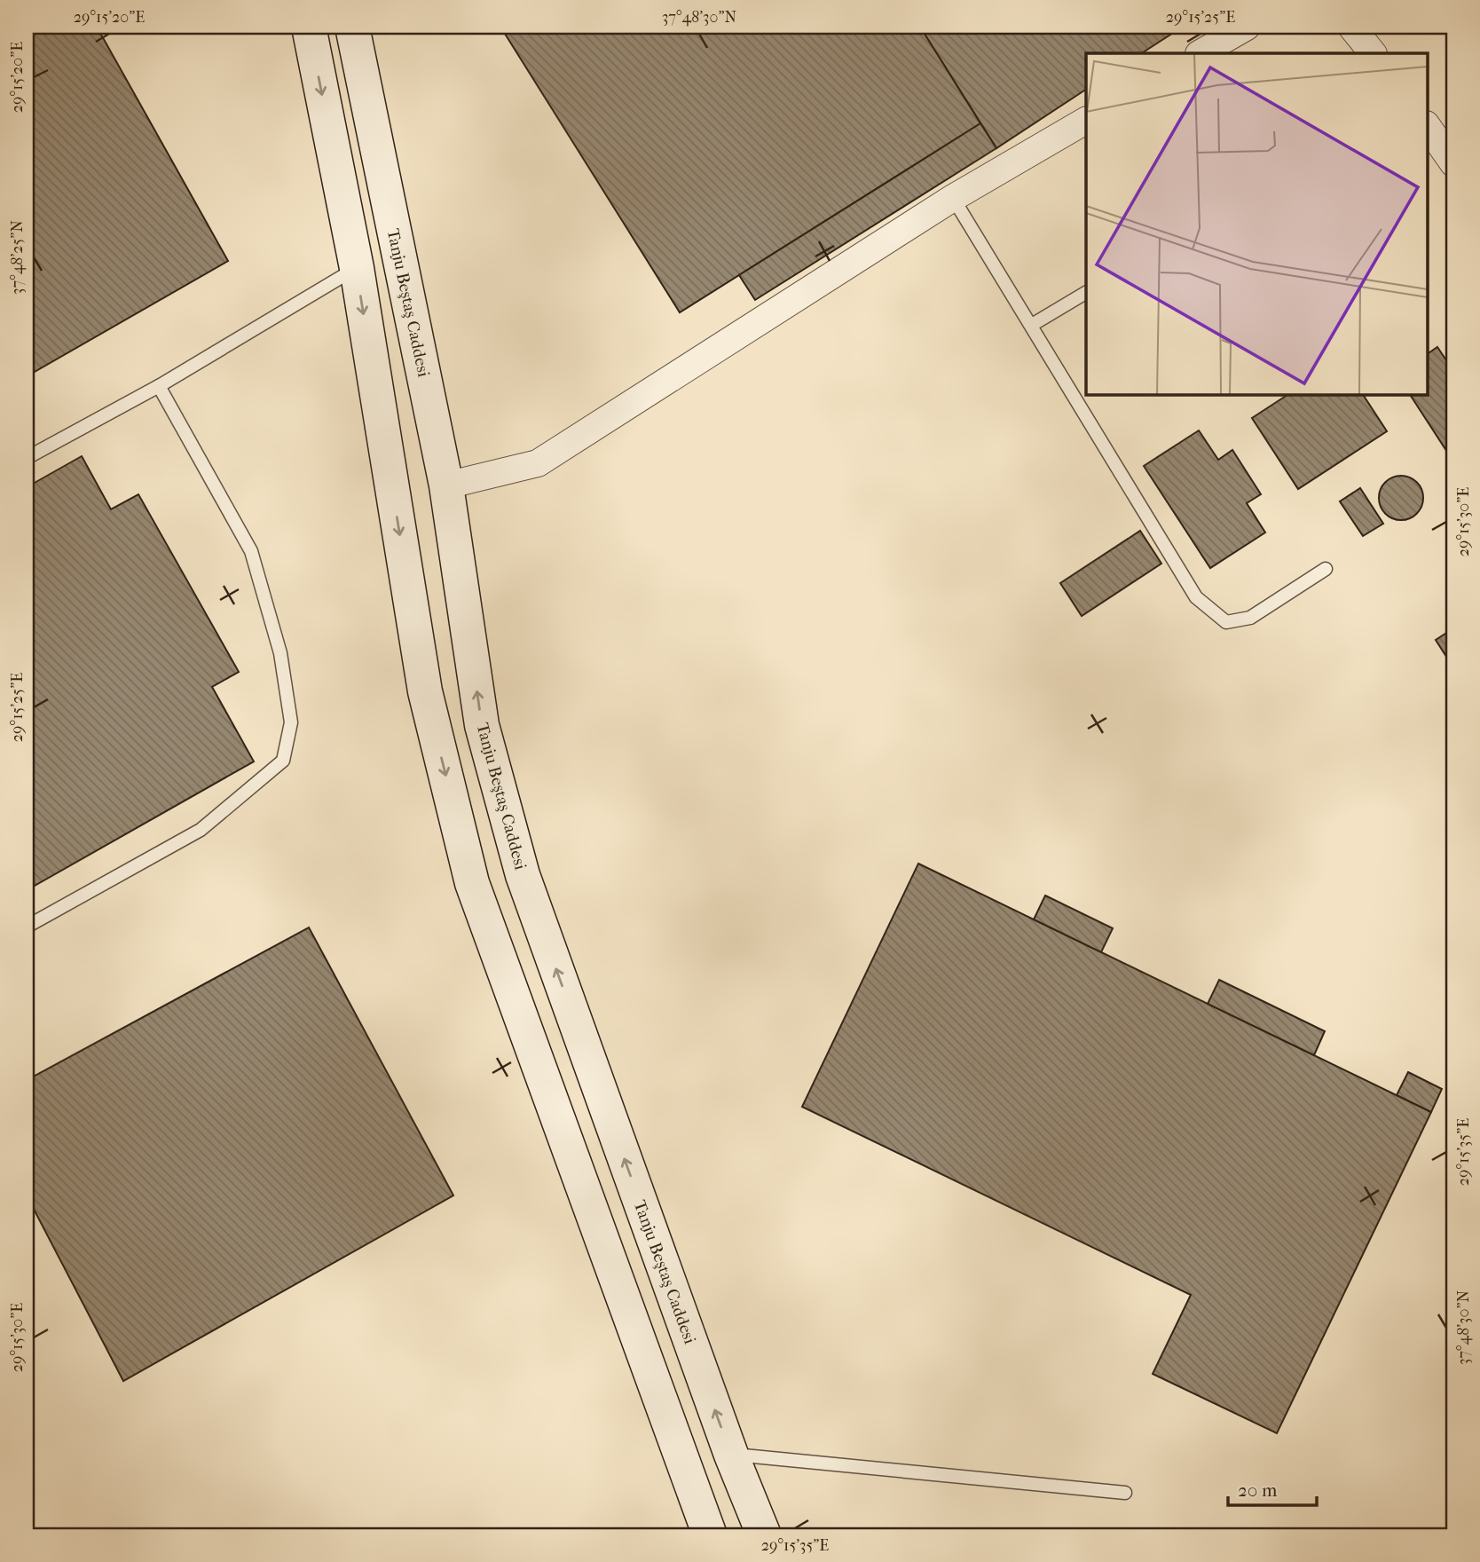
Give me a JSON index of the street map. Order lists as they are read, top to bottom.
{
  "streets": {
    "street": ["Tanju Beştaş Caddesi"]
  },
  "scale_bar": "20 m",
  "coordinates": [
    "29°15'20\"E",
    "37°48'30\"N",
    "29°15'25\"E",
    "37°48'25\"N",
    "29°15'30\"E",
    "29°15'35\"E"
  ]
}
